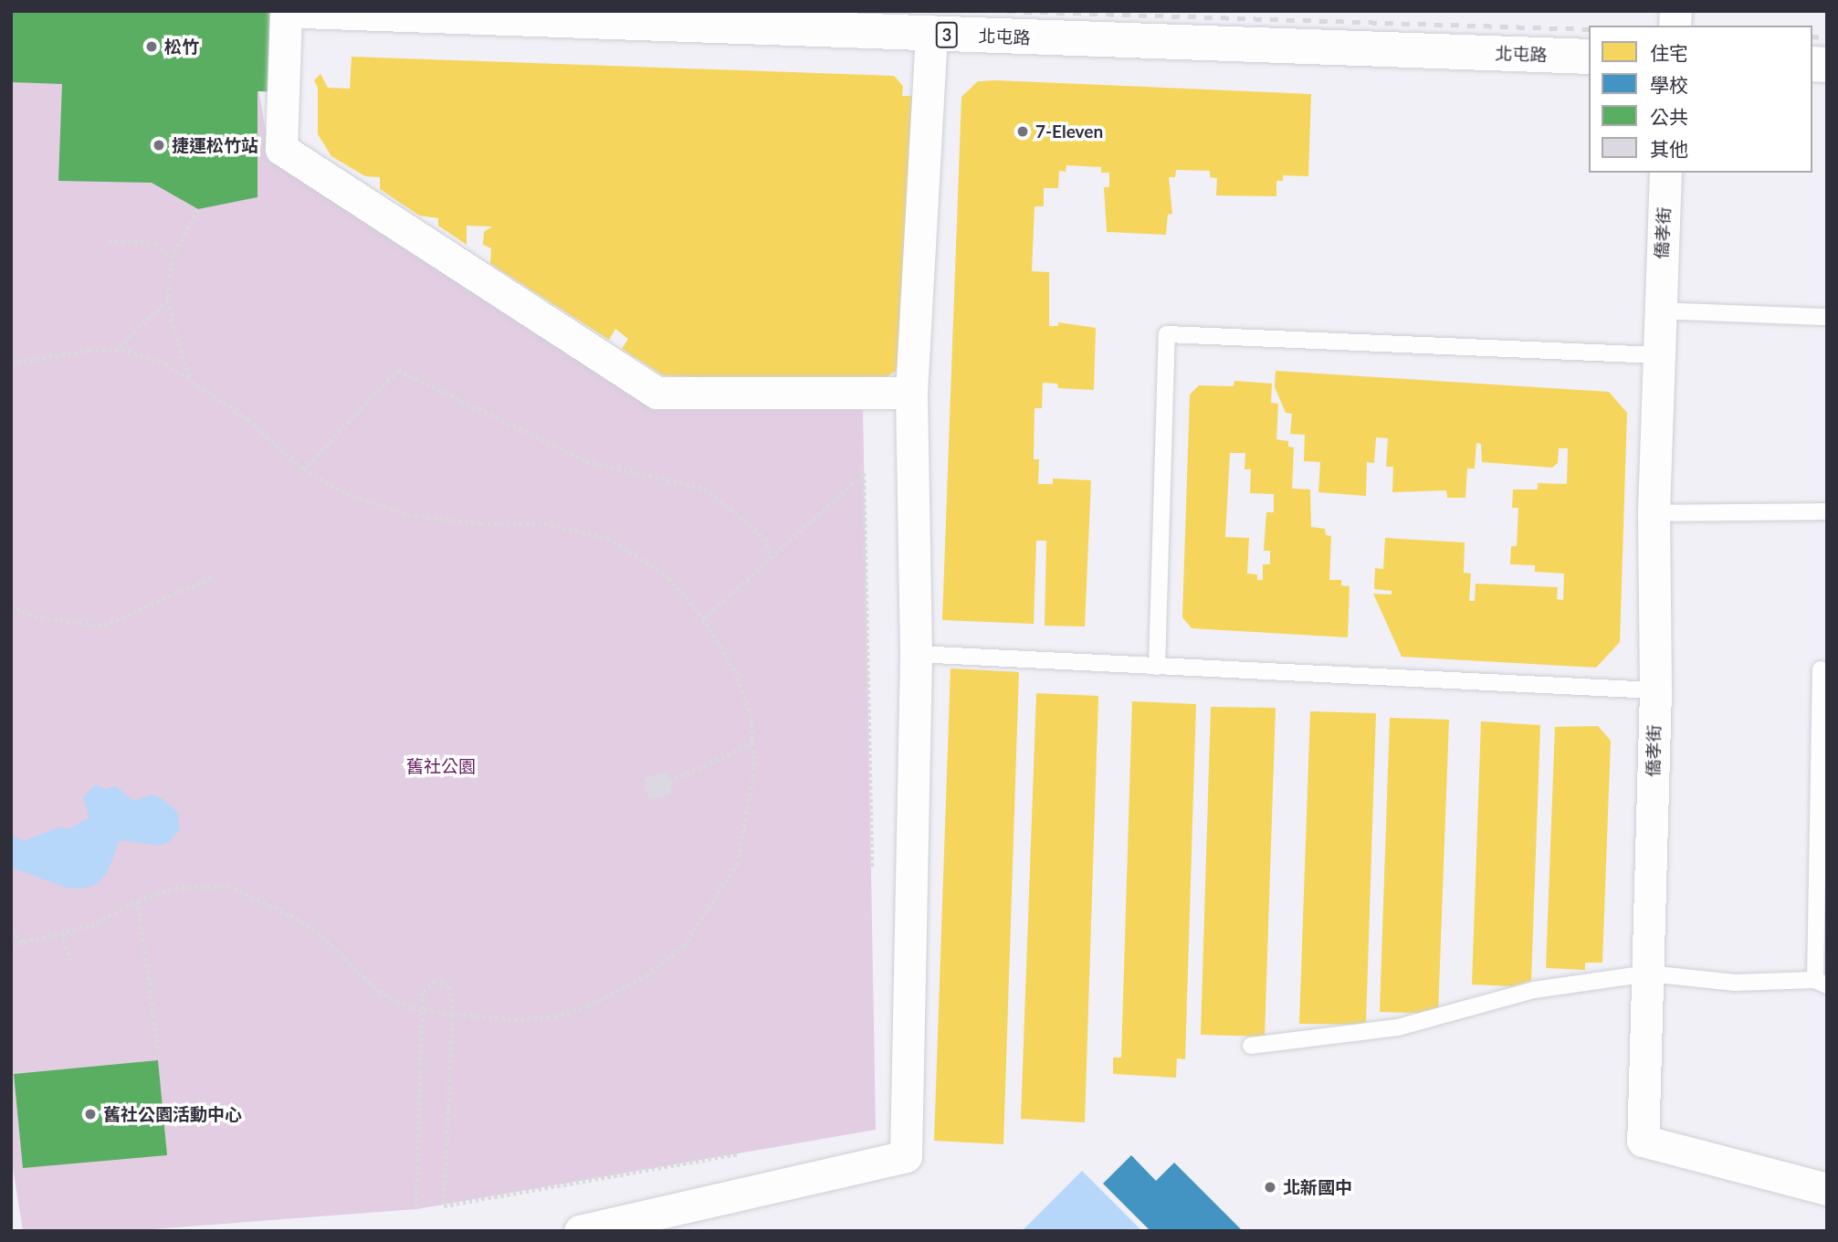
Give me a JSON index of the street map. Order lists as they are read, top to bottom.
{
  "streets": {
    "main road": ["3", "北屯路"],
    "street": ["僑孝街"]
  },
  "parks": ["舊社公園"],
  "places": [
    "松竹",
    "7-Eleven",
    "捷運松竹站",
    "舊社公園活動中心",
    "北新國中"
  ],
  "legend": [
    "住宅",
    "學校",
    "公共",
    "其他"
  ]
}
